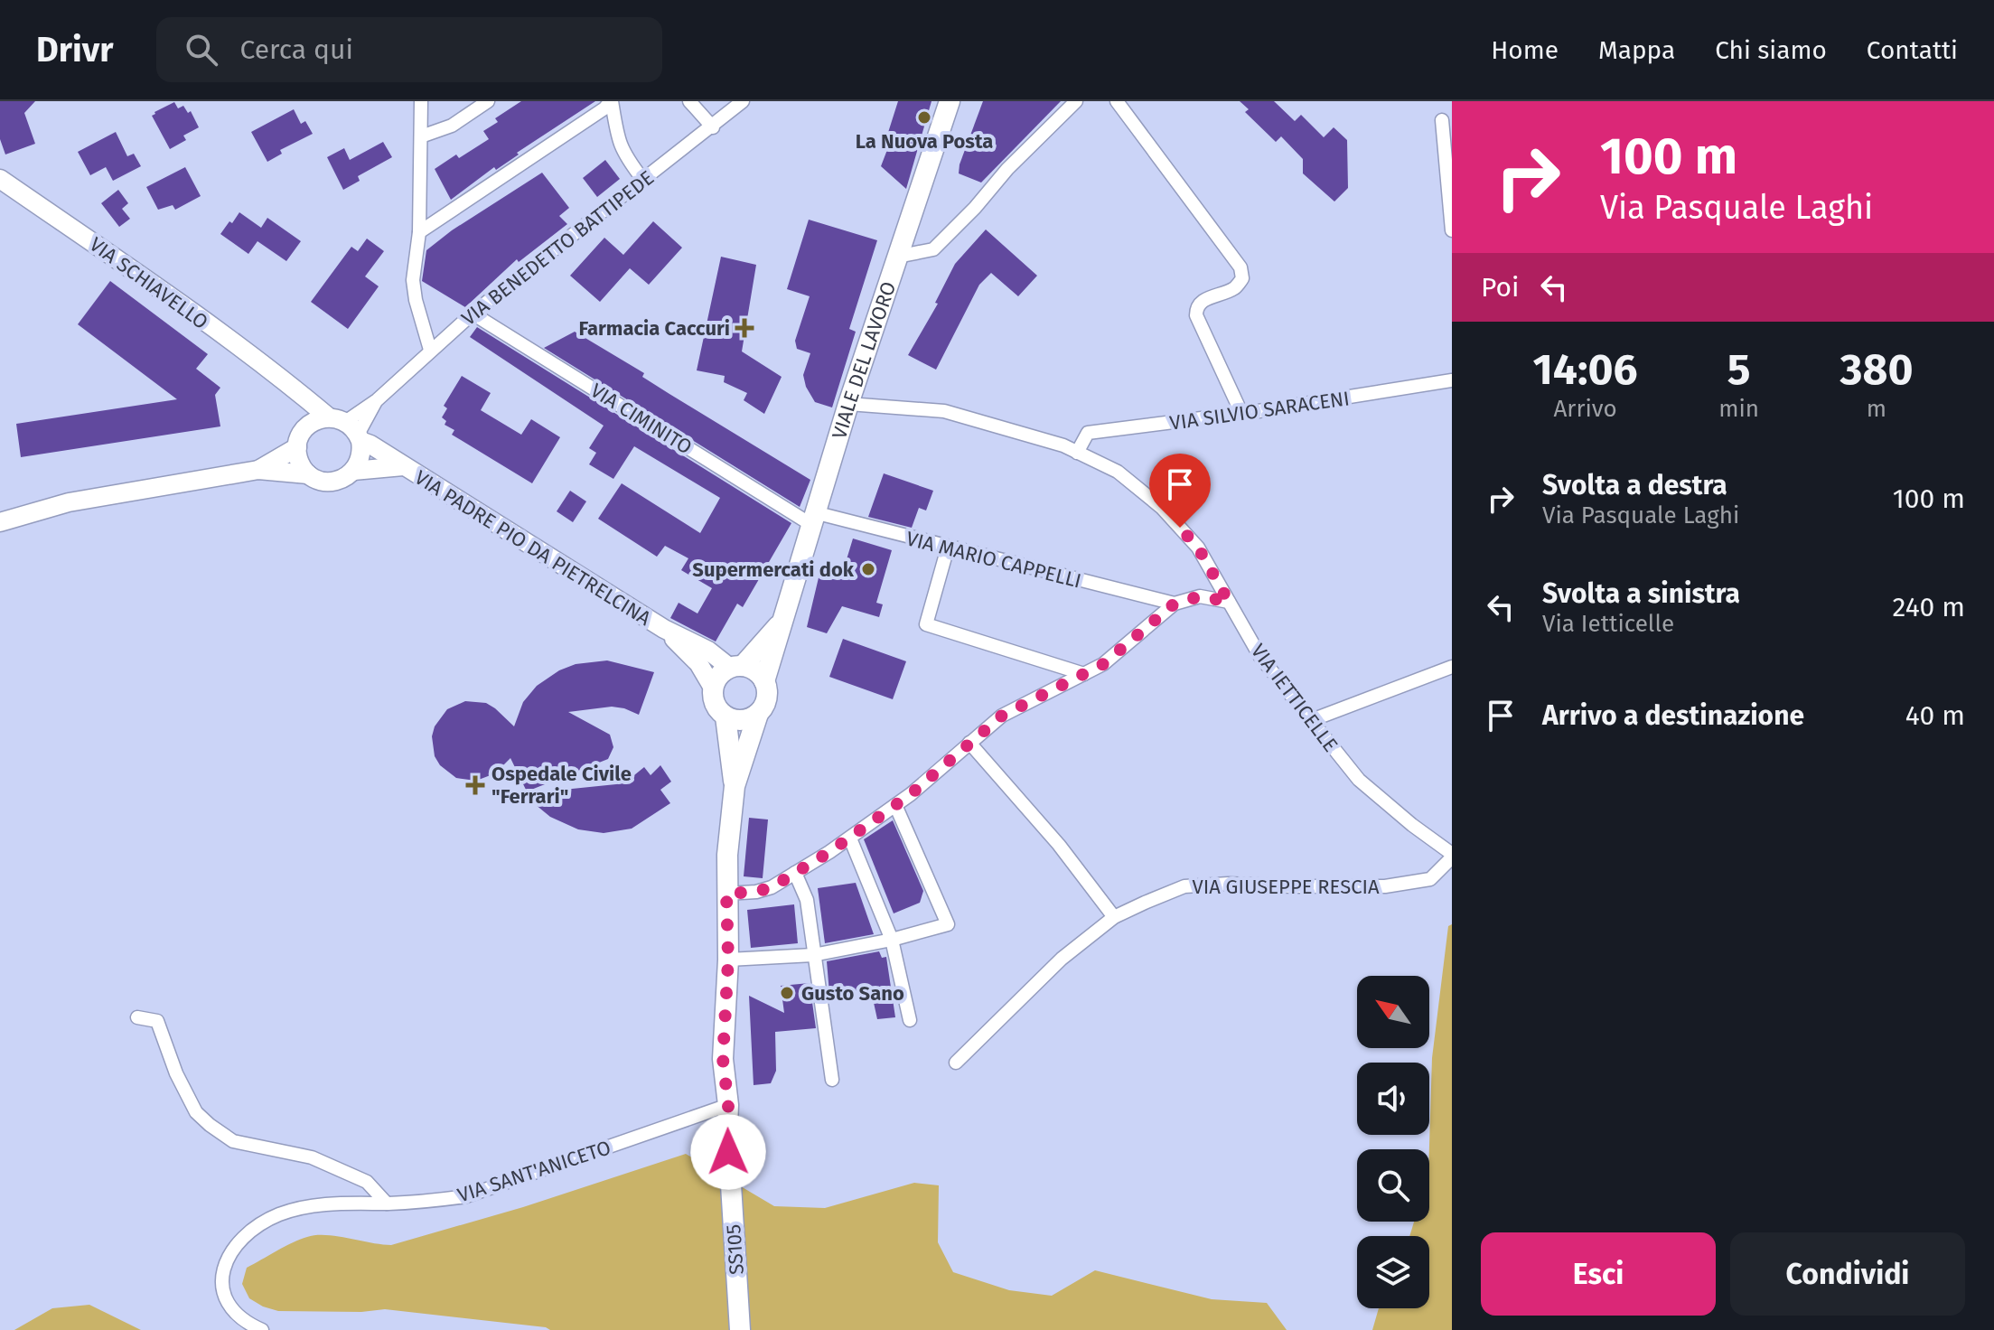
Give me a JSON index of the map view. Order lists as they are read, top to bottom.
{
  "streets": {
    "main road": ["VIALE DEL LAVORO", "SS105"],
    "street": [
      "VIA BENEDETTO BATTIPEDE",
      "VIA SCHIAVELLO",
      "VIA SILVIO SARACENI",
      "VIA CIMINITO",
      "VIA PADRE PIO DA PIETRELCINA",
      "VIA MARIO CAPPELLI",
      "VIA IETTICELLE",
      "VIA GIUSEPPE RESCIA",
      "VIA SANT'ANICETO"
    ]
  },
  "crossings": [
    ["VIA BENEDETTO BATTIPEDE", "VIA SCHIAVELLO"],
    ["VIA BENEDETTO BATTIPEDE", "VIA CIMINITO"],
    ["VIA BENEDETTO BATTIPEDE", "VIA PADRE PIO DA PIETRELCINA"],
    ["VIA SCHIAVELLO", "VIA PADRE PIO DA PIETRELCINA"],
    ["VIALE DEL LAVORO", "VIA CIMINITO"],
    ["VIALE DEL LAVORO", "VIA PADRE PIO DA PIETRELCINA"],
    ["VIALE DEL LAVORO", "VIA MARIO CAPPELLI"],
    ["VIALE DEL LAVORO", "VIA IETTICELLE"],
    ["VIALE DEL LAVORO", "SS105"],
    ["VIA SILVIO SARACENI", "VIA IETTICELLE"],
    ["VIA CIMINITO", "VIA MARIO CAPPELLI"],
    ["VIA PADRE PIO DA PIETRELCINA", "SS105"],
    ["VIA IETTICELLE", "VIA GIUSEPPE RESCIA"],
    ["VIA SANT'ANICETO", "SS105"]
  ],
  "places": {
    "other": ["La Nuova Posta", "Supermercati dok", "Gusto Sano"],
    "health": ["Farmacia Caccuri", "Ospedale Civile \"Ferrari\""]
  },
  "north": "top left",
  "page": {
    "header": "Drivr",
    "search": "Cerca qui",
    "nav": [
      "Home",
      "Mappa",
      "Chi siamo",
      "Contatti"
    ],
    "turn": ["100 m", "Via Pasquale Laghi"],
    "then": "Poi",
    "eta": [
      "14:06",
      "Arrivo",
      "5",
      "min",
      "380",
      "m"
    ],
    "list": [
      {
        "name": "Svolta a destra",
        "note": "Via Pasquale Laghi",
        "value": "100 m"
      },
      {
        "name": "Svolta a sinistra",
        "note": "Via Ietticelle",
        "value": "240 m"
      },
      {
        "name": "Arrivo a destinazione",
        "value": "40 m"
      }
    ],
    "buttons": ["Esci", "Condividi"]
  }
}
